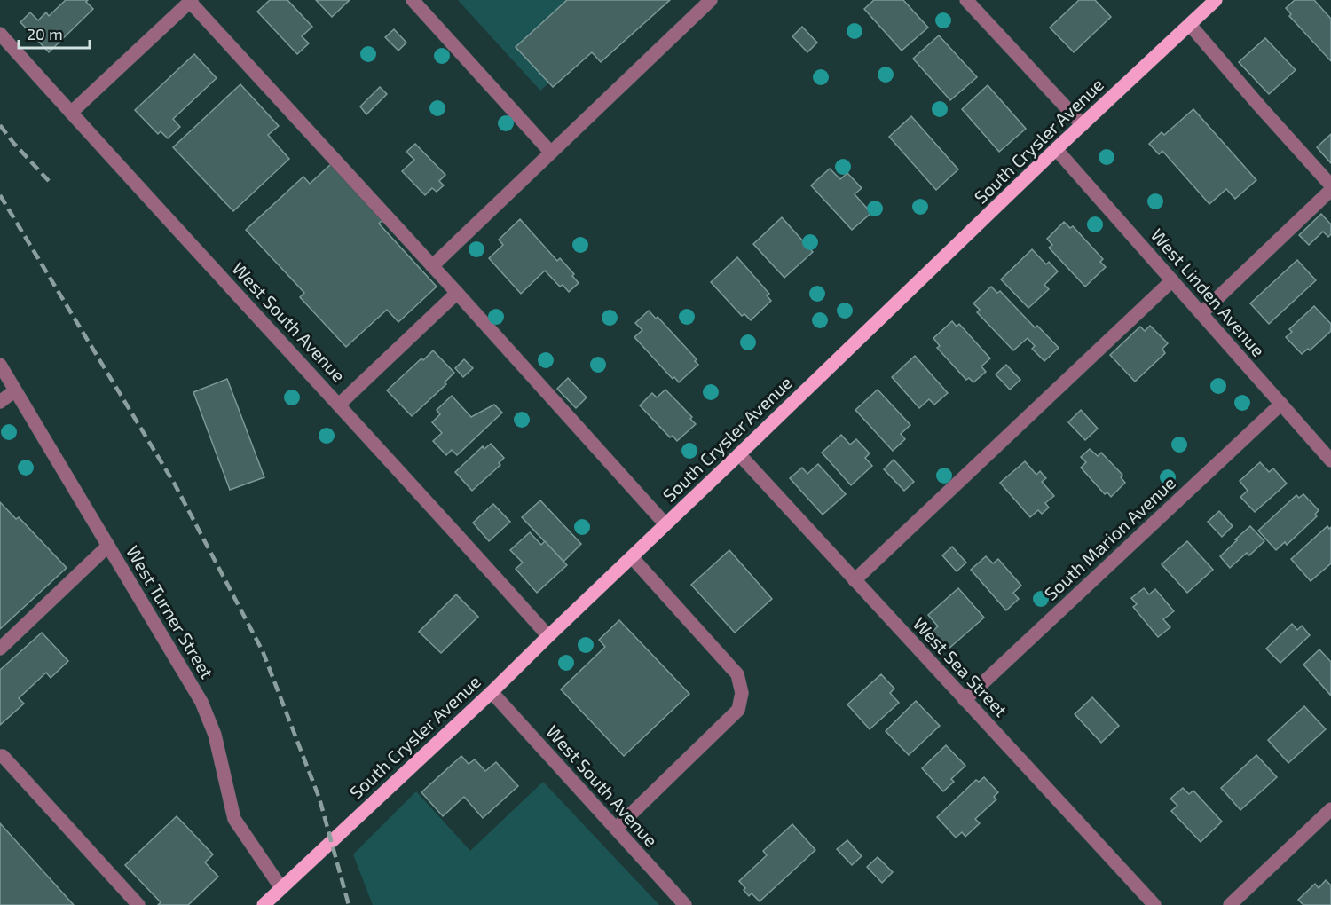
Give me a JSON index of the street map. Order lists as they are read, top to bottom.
{
  "streets": {
    "main road": ["South Crysler Avenue"],
    "street": [
      "West Linden Avenue",
      "West South Avenue",
      "South Marion Avenue",
      "West Turner Street",
      "West Sea Street"
    ]
  },
  "crossings": [
    ["South Crysler Avenue", "West Linden Avenue"],
    ["South Crysler Avenue", "West South Avenue"],
    ["South Crysler Avenue", "West Turner Street"],
    ["South Crysler Avenue", "West Sea Street"],
    ["West Linden Avenue", "South Marion Avenue"],
    ["South Marion Avenue", "West Sea Street"]
  ],
  "scale_bar": "20 m"
}
